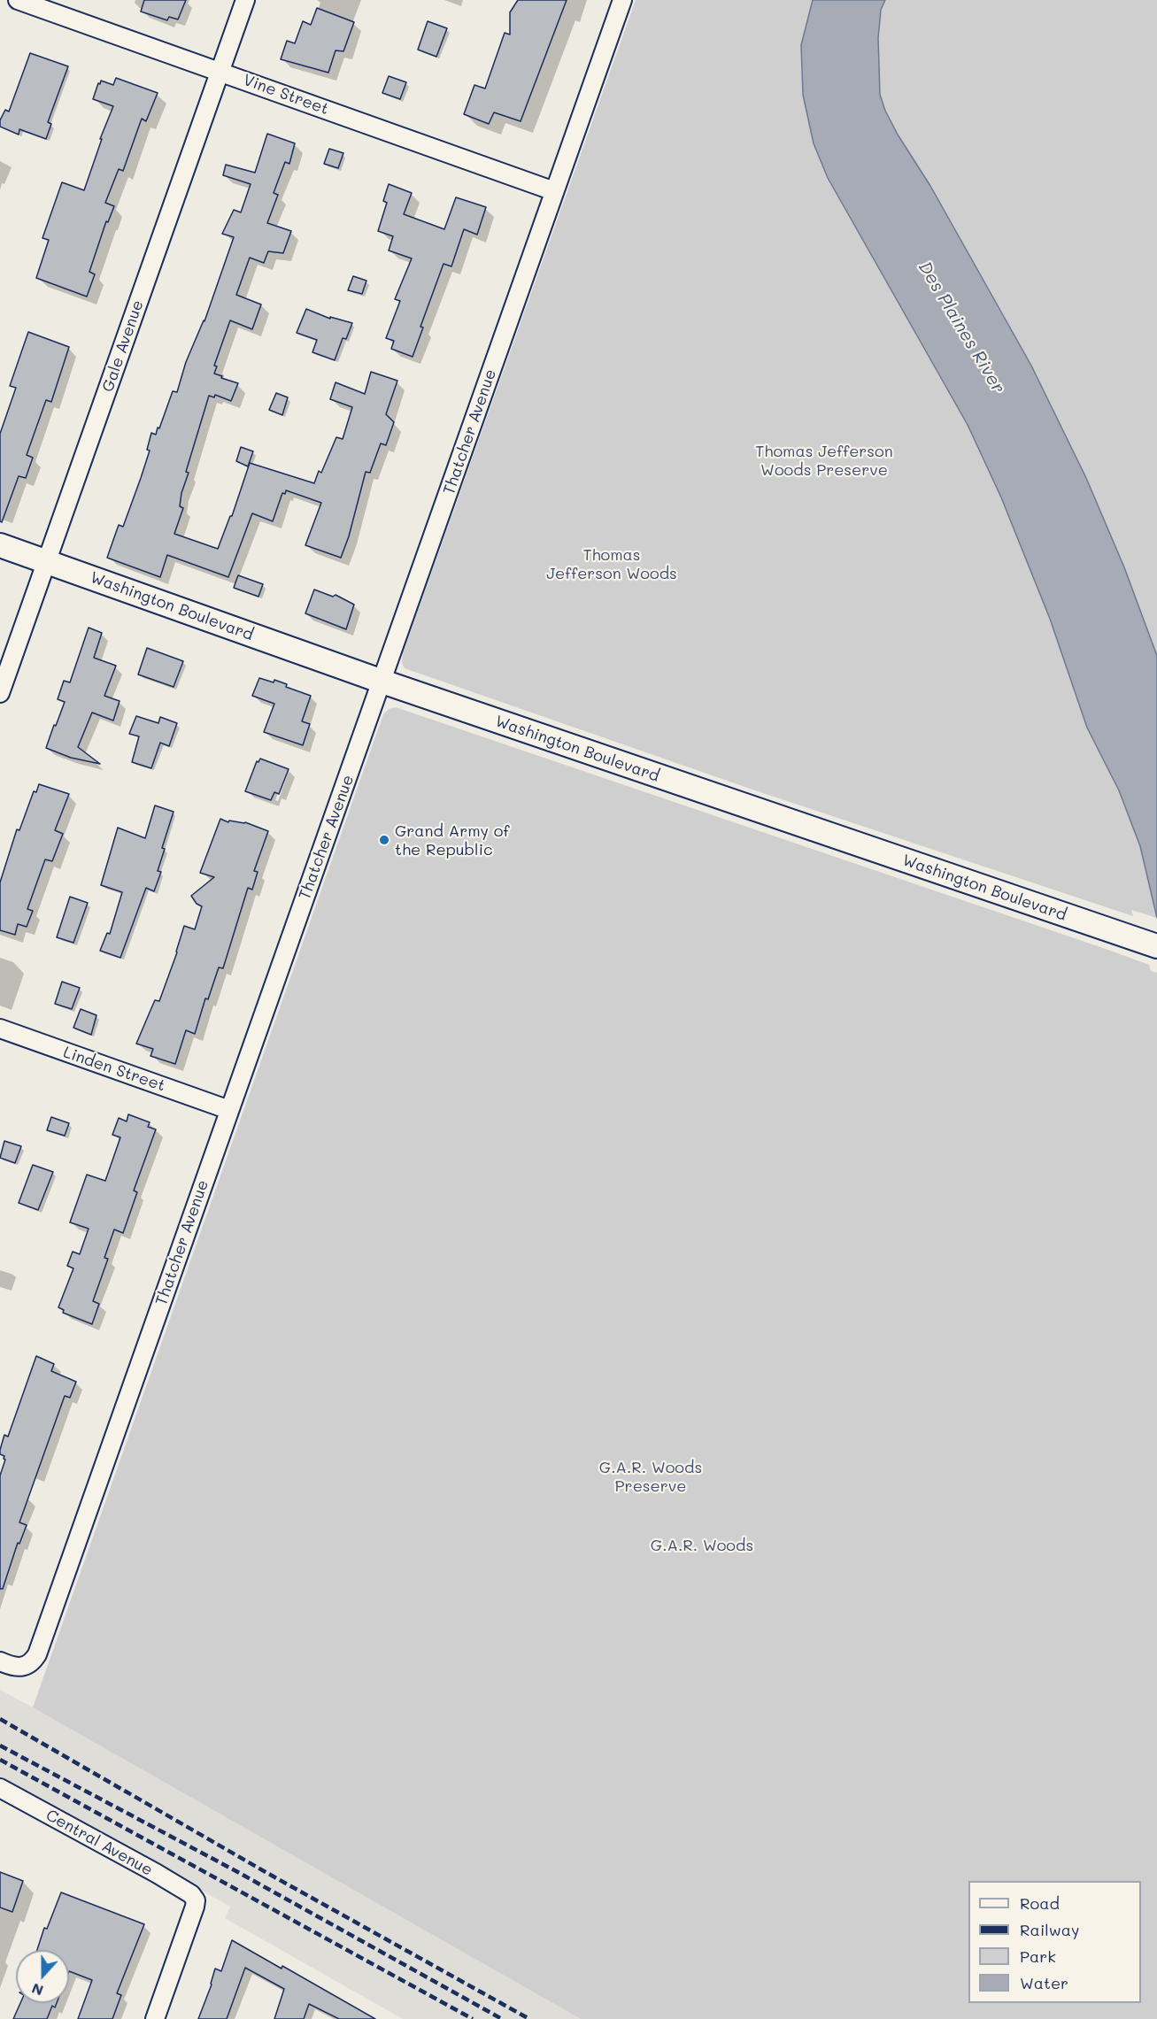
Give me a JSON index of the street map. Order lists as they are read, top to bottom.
{
  "streets": {
    "street": [
      "Vine Street",
      "Gale Avenue",
      "Thatcher Avenue",
      "Washington Boulevard",
      "Linden Street",
      "Central Avenue"
    ]
  },
  "crossings": [
    ["Vine Street", "Gale Avenue"],
    ["Vine Street", "Thatcher Avenue"],
    ["Gale Avenue", "Washington Boulevard"],
    ["Thatcher Avenue", "Washington Boulevard"],
    ["Thatcher Avenue", "Linden Street"]
  ],
  "water": ["Des Plaines River"],
  "parks": [
    "Thomas Jefferson Woods Preserve",
    "Thomas Jefferson Woods",
    "G.A.R. Woods Preserve",
    "G.A.R. Woods"
  ],
  "places": ["Grand Army of the Republic"],
  "legend": [
    "Road",
    "Railway",
    "Park",
    "Water"
  ],
  "north": "bottom"
}
